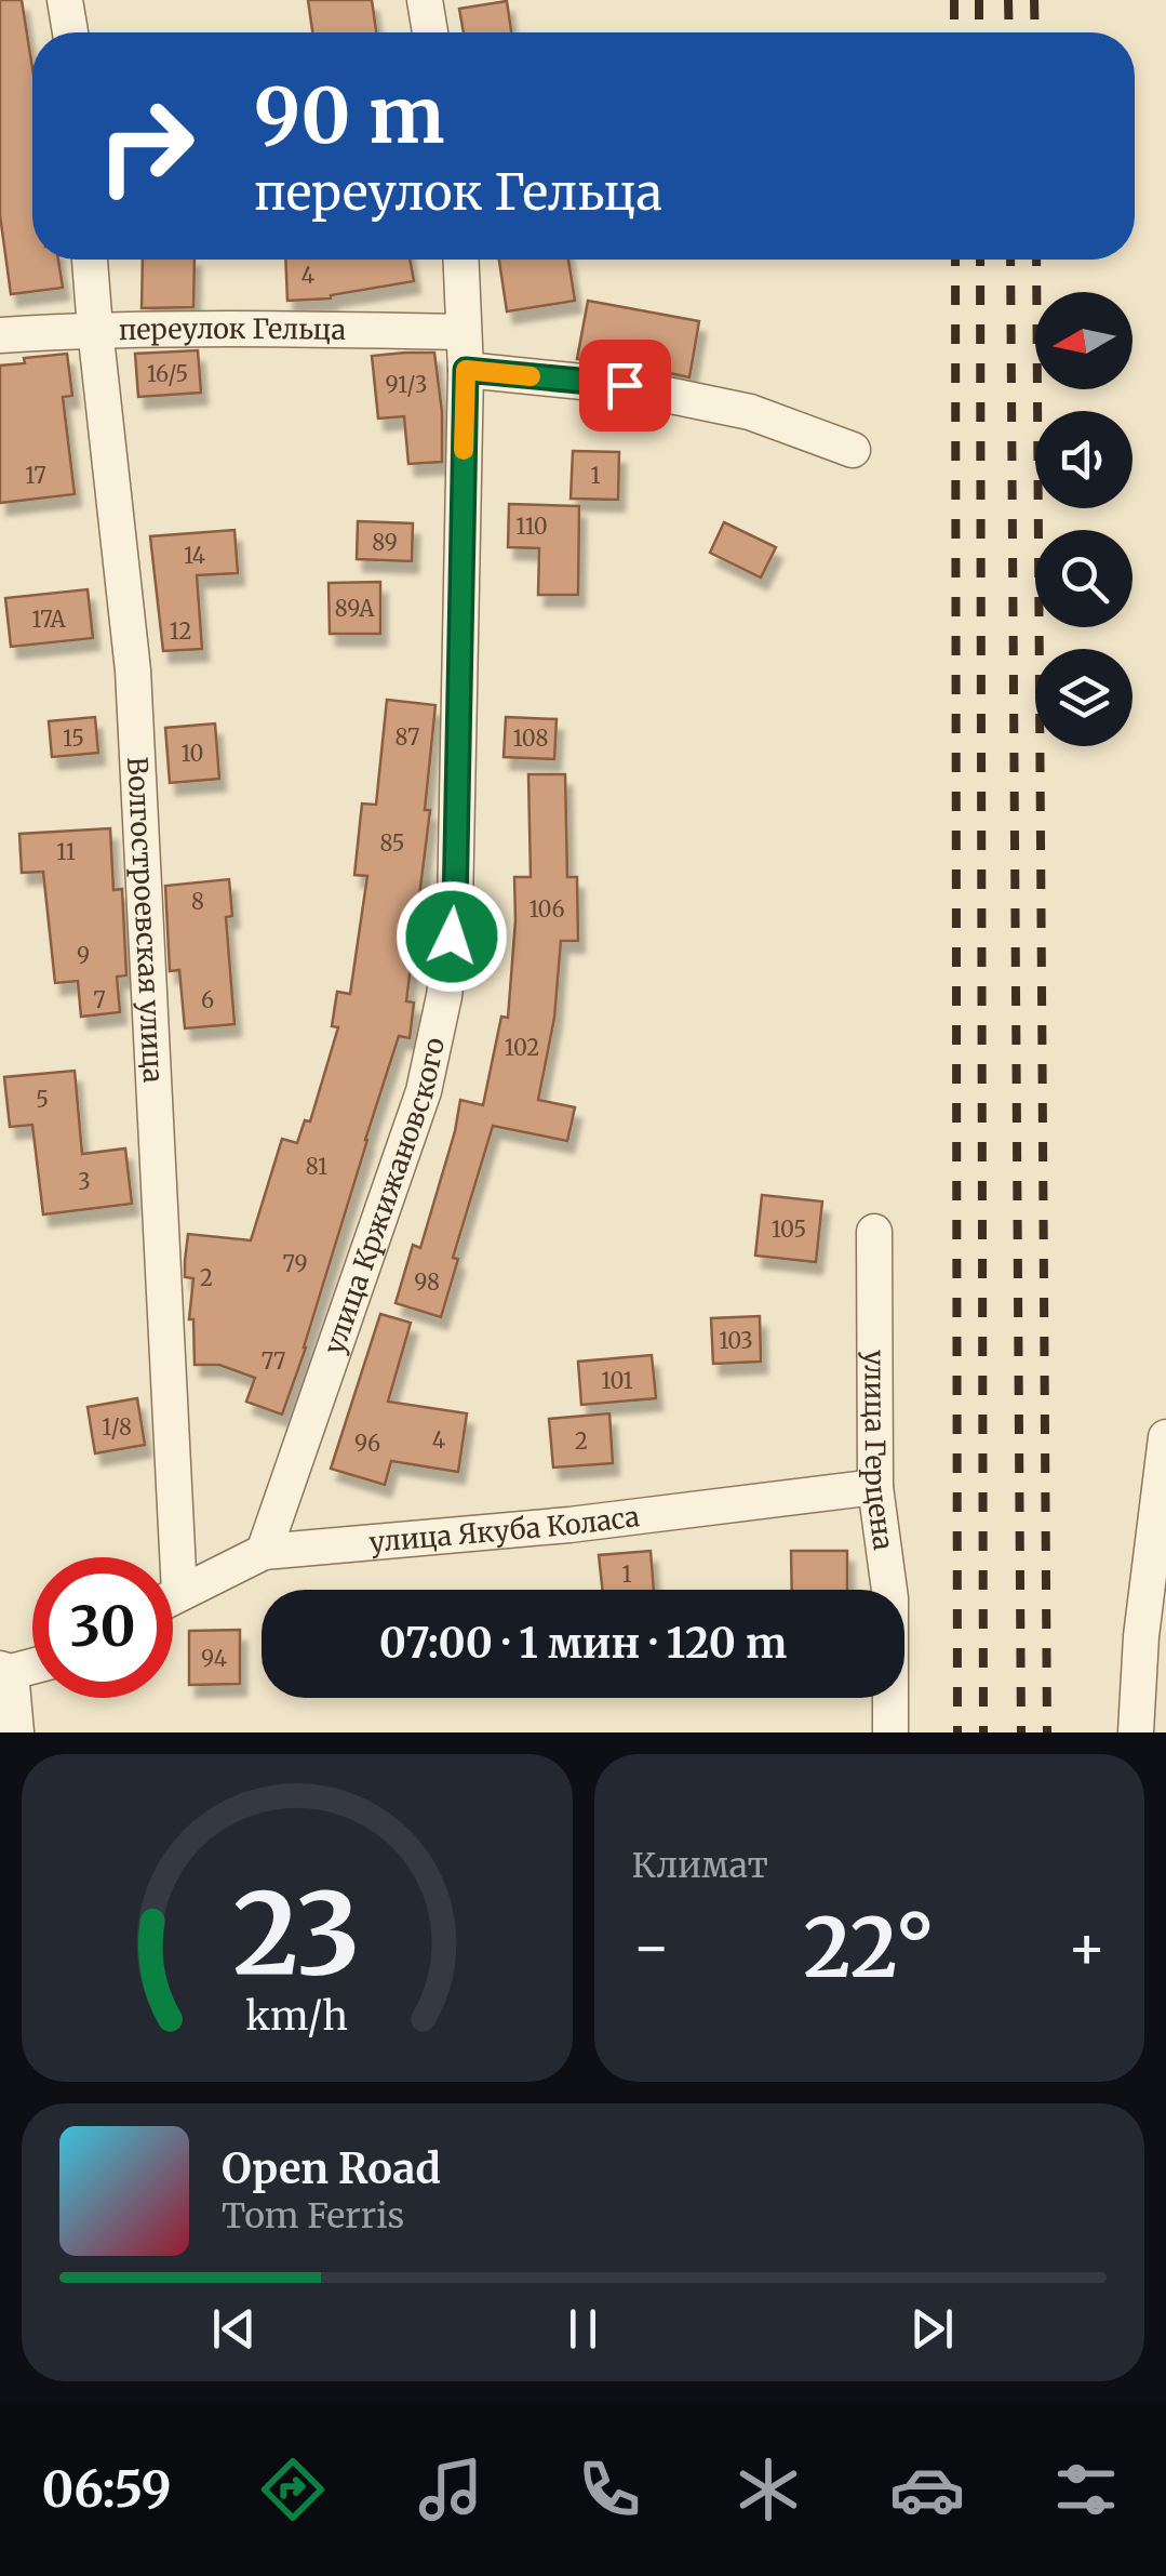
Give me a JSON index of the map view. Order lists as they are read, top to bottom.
{
  "streets": {
    "street": [
      "переулок Гельца",
      "Волгостроевская улица",
      "улица Кржижановского",
      "улица Герцена",
      "улица Якуба Коласа"
    ]
  },
  "crossings": [
    ["переулок Гельца", "Волгостроевская улица"],
    ["переулок Гельца", "улица Кржижановского"],
    ["улица Кржижановского", "улица Якуба Коласа"],
    ["улица Герцена", "улица Якуба Коласа"]
  ],
  "house_numbers": [
    "4",
    "16/5",
    "91/3",
    "17",
    "1",
    "110",
    "89",
    "14",
    "89А",
    "17А",
    "12",
    "87",
    "15",
    "108",
    "10",
    "85",
    "11",
    "8",
    "106",
    "9",
    "7",
    "6",
    "102",
    "5",
    "81",
    "3",
    "105",
    "79",
    "2",
    "98",
    "103",
    "77",
    "101",
    "1/8",
    "4",
    "2",
    "96",
    "1",
    "94"
  ],
  "north": "left",
  "page": {
    "turn": ["90 m", "переулок Гельца"],
    "limit": "30",
    "trip": "07:00 · 1 мин · 120 m",
    "tile": "Климат",
    "heat": ["−", "22°", "+"],
    "song": ["Open Road", "Tom Ferris"],
    "tabs": "06:59",
    "gauge": ["23", "km/h"]
  }
}
